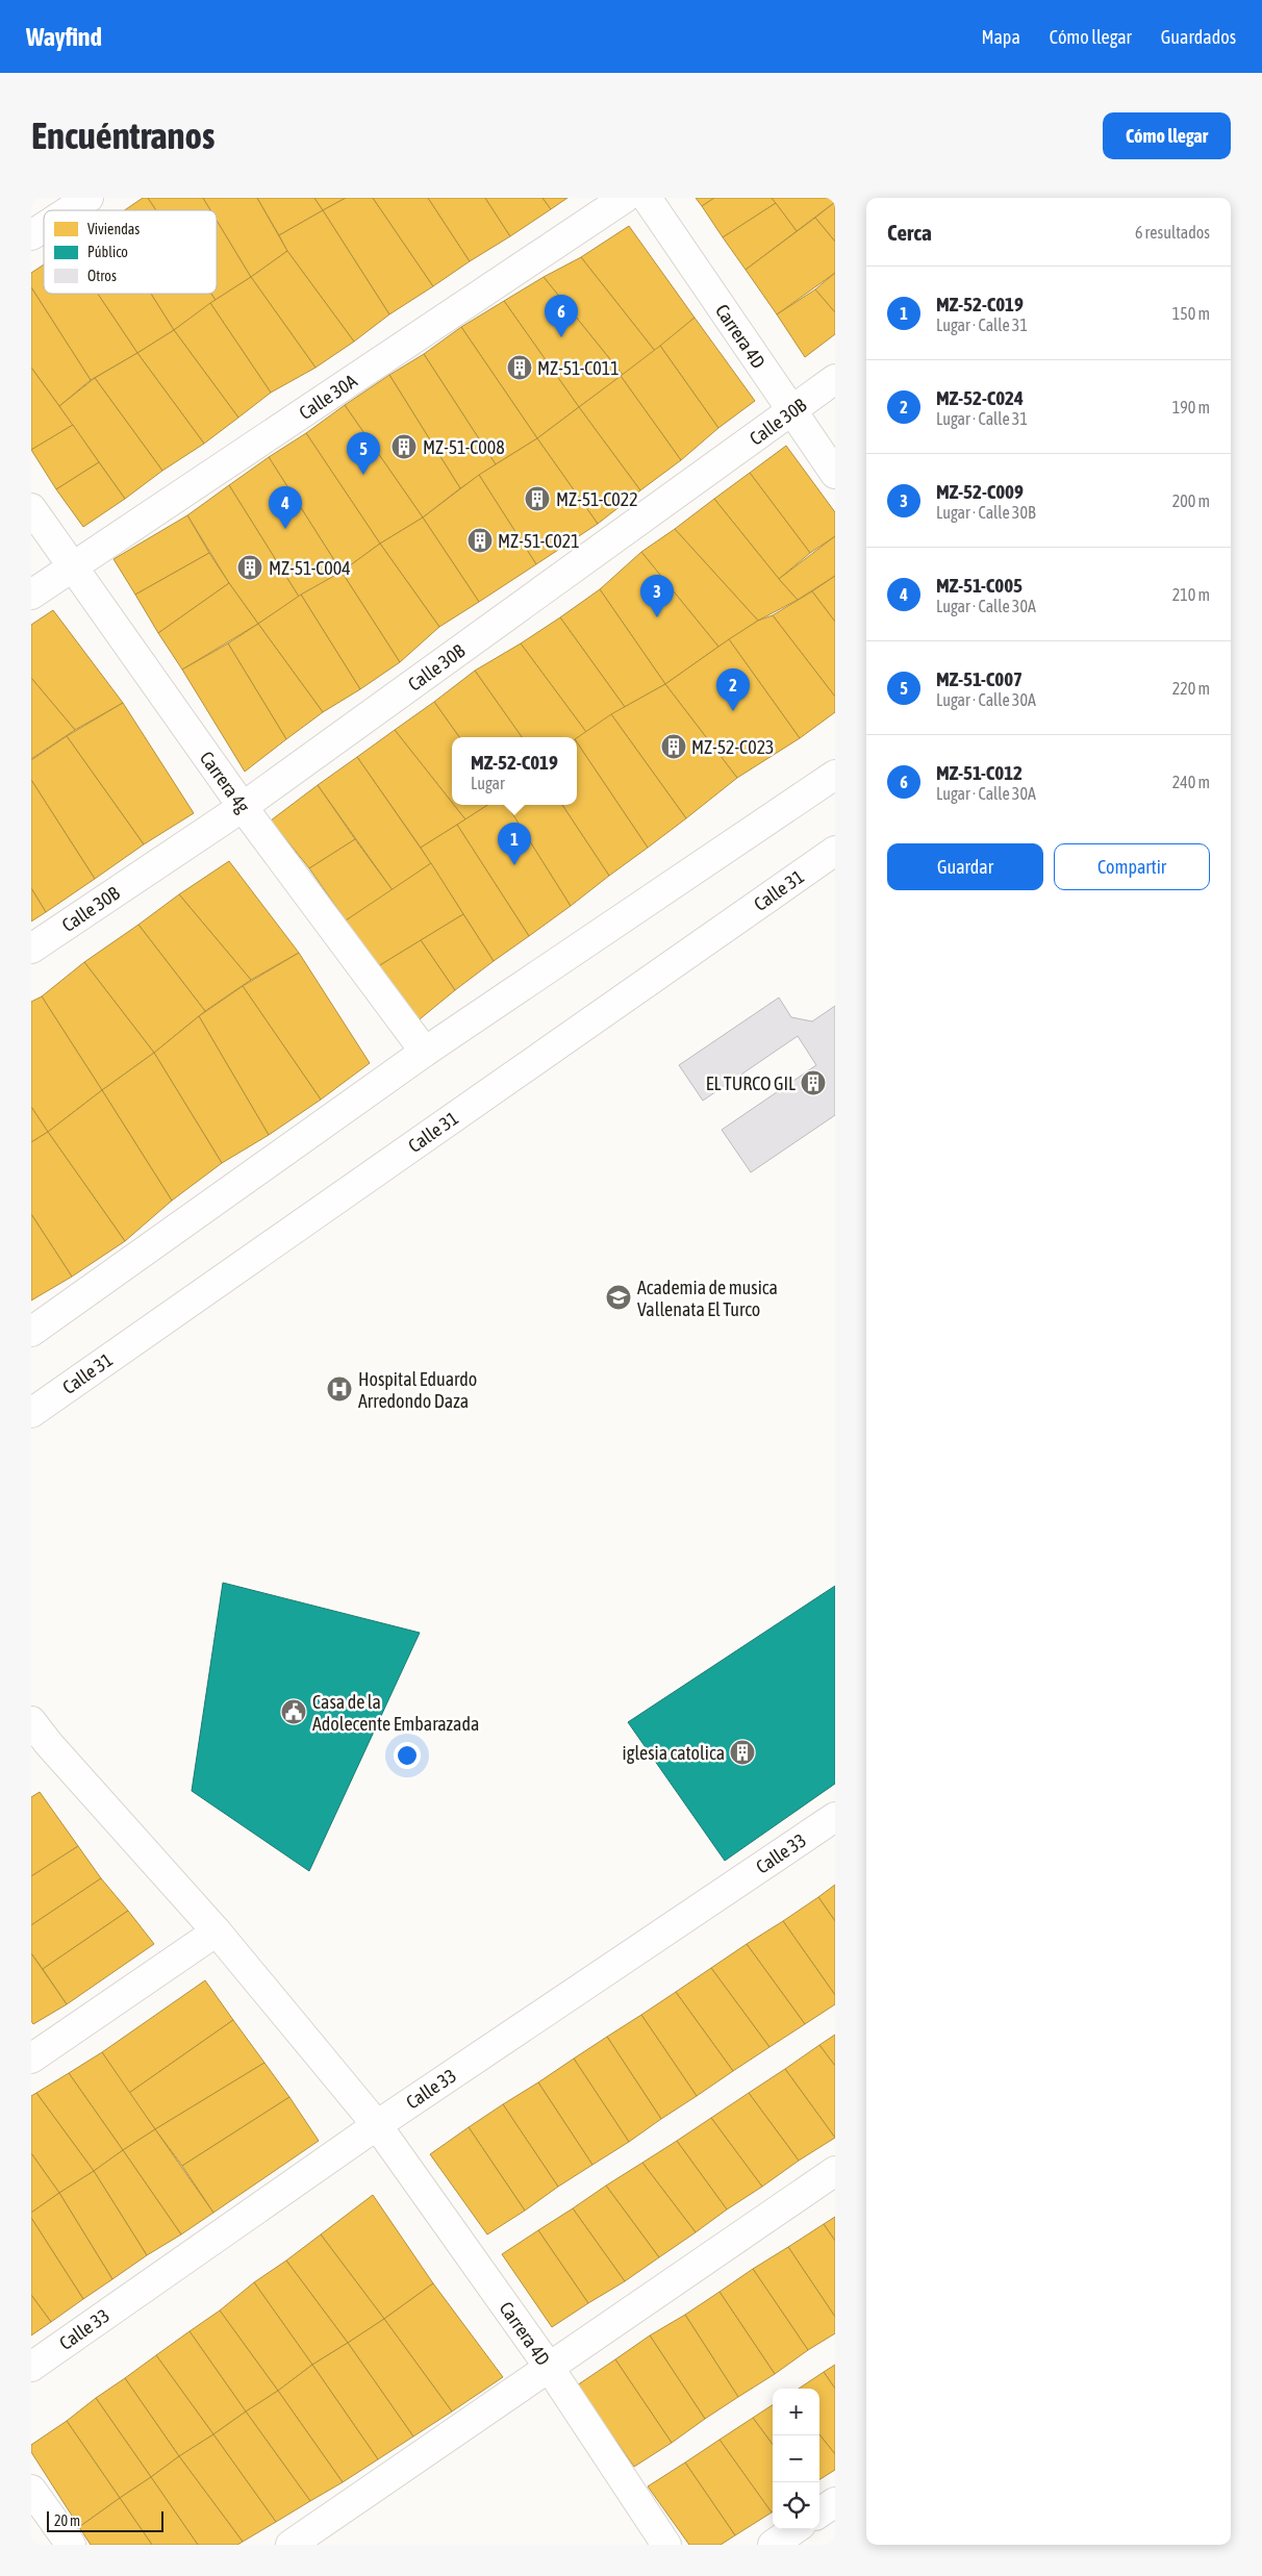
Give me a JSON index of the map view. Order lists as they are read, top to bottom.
{
  "streets": {
    "street": [
      "Carrera 4D",
      "Calle 30A",
      "Calle 30B",
      "Carrera 4g",
      "Calle 31",
      "Calle 33"
    ]
  },
  "crossings": [
    ["Carrera 4D", "Calle 30B"],
    ["Carrera 4D", "Calle 33"],
    ["Calle 30A", "Carrera 4g"],
    ["Calle 30B", "Carrera 4g"]
  ],
  "places": {
    "building": [
      "MZ-51-C011",
      "MZ-51-C008",
      "MZ-51-C022",
      "MZ-51-C021",
      "MZ-51-C004",
      "MZ-52-C023",
      "EL TURCO GIL",
      "iglesia catolica"
    ],
    "school or university": ["Academia de musica Vallenata El Turco"],
    "hospital": ["Hospital Eduardo Arredondo Daza"],
    "public building": ["Casa de la Adolecente Embarazada"]
  },
  "legend": ["Viviendas", "Público", "Otros"],
  "scale_bar": "20 m",
  "page": {
    "header": "Wayfind",
    "nav": ["Mapa", "Cómo llegar", "Guardados"],
    "buttons": [
      "Cómo llegar",
      ["Guardar", "Compartir"]
    ],
    "title": "Encuéntranos",
    "heading": ["Cerca", "6 resultados"],
    "list": [
      {
        "mark": "1",
        "name": "MZ-52-C019",
        "note": "Lugar · Calle 31",
        "value": "150 m"
      },
      {
        "mark": "2",
        "name": "MZ-52-C024",
        "note": "Lugar · Calle 31",
        "value": "190 m"
      },
      {
        "mark": "3",
        "name": "MZ-52-C009",
        "note": "Lugar · Calle 30B",
        "value": "200 m"
      },
      {
        "mark": "4",
        "name": "MZ-51-C005",
        "note": "Lugar · Calle 30A",
        "value": "210 m"
      },
      {
        "mark": "5",
        "name": "MZ-51-C007",
        "note": "Lugar · Calle 30A",
        "value": "220 m"
      },
      {
        "mark": "6",
        "name": "MZ-51-C012",
        "note": "Lugar · Calle 30A",
        "value": "240 m"
      }
    ],
    "pins": [
      "6",
      "5",
      "4",
      "3",
      "2",
      "1"
    ],
    "popup": ["MZ-52-C019", "Lugar"],
    "map_buttons": ["+", "−"],
    "scale": "20 m"
  }
}
